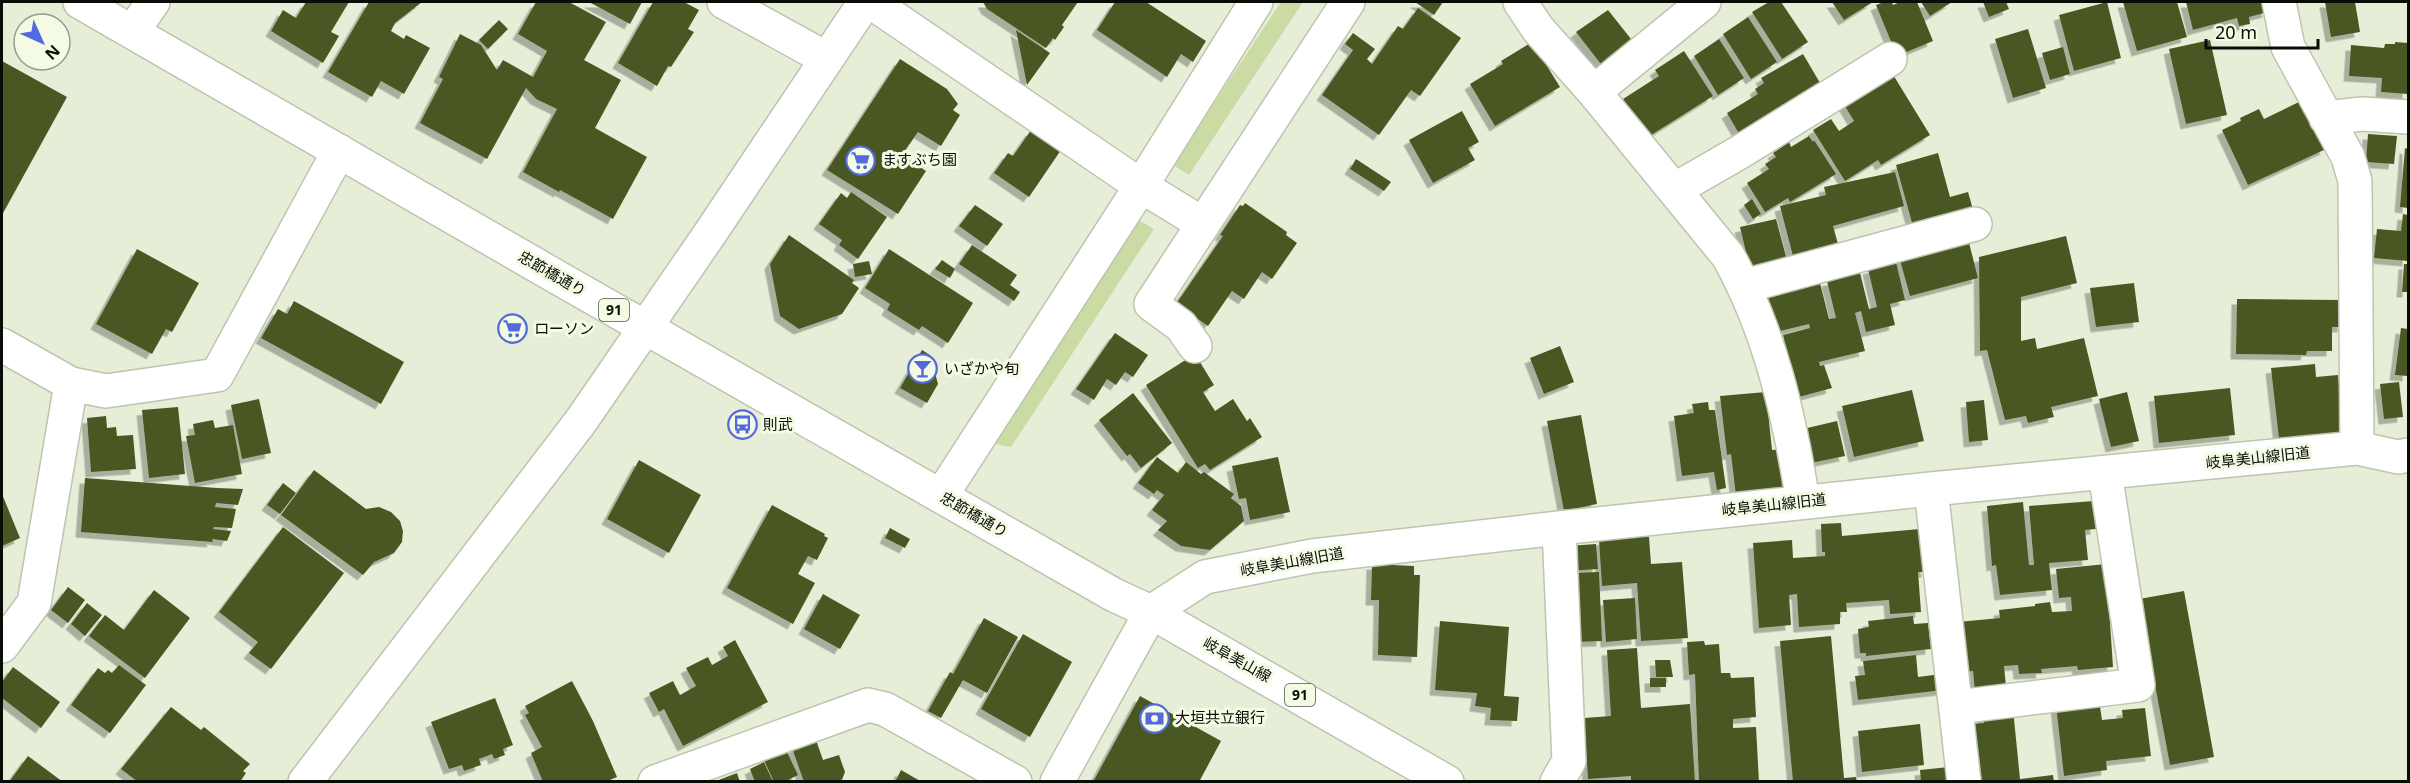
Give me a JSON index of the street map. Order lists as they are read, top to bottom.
{
  "streets": {
    "street": [
      "忠節橋通り",
      "91",
      "岐阜美山線旧道",
      "岐阜美山線"
    ]
  },
  "crossings": [
    ["忠節橋通り", "岐阜美山線旧道"],
    ["忠節橋通り", "岐阜美山線"],
    ["岐阜美山線旧道", "岐阜美山線"]
  ],
  "places": {
    "supermarket": ["ますぶち園", "ローソン"],
    "bar": ["いざかや旬"],
    "bus stop": ["則武"],
    "bank": ["大垣共立銀行"]
  },
  "scale_bar": "20 m",
  "north": "bottom right"
}
